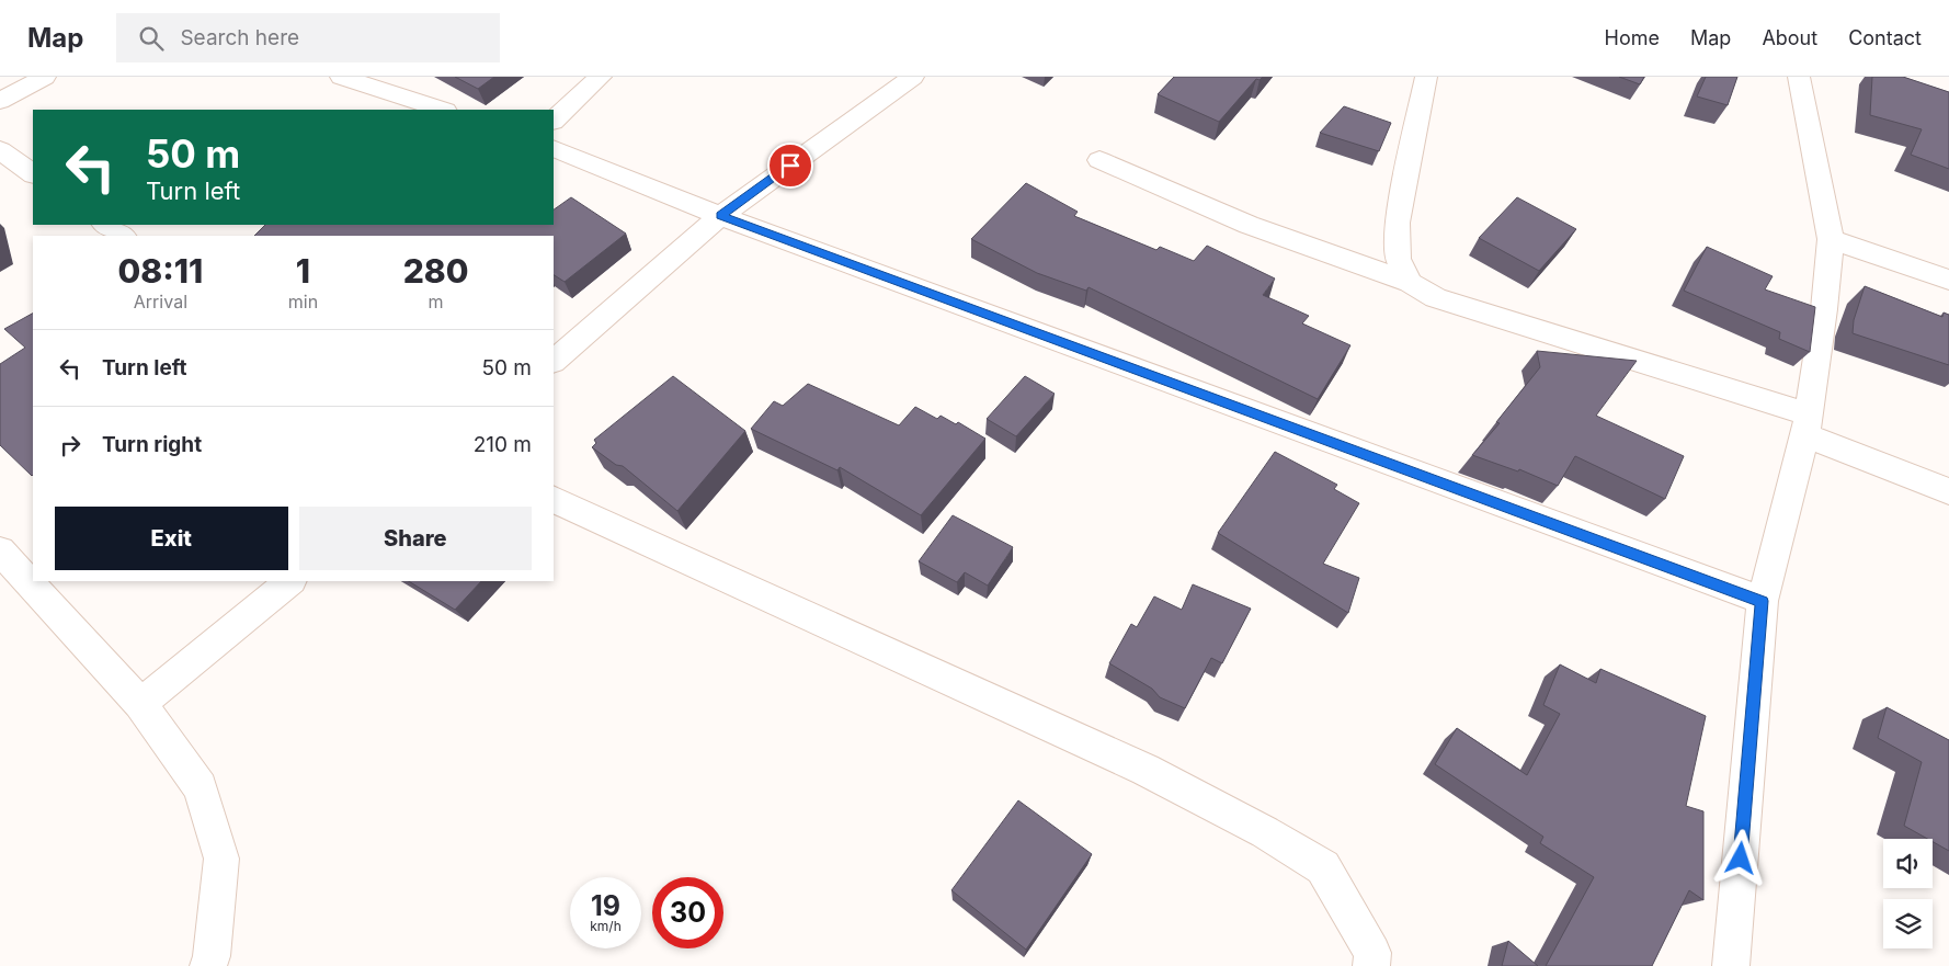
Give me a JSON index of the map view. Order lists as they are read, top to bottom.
{
  "page": {
    "header": "Map",
    "search": "Search here",
    "nav": [
      "Home",
      "Map",
      "About",
      "Contact"
    ],
    "turn": ["50 m", "Turn left"],
    "eta": [
      "08:11",
      "Arrival",
      "1",
      "min",
      "280",
      "m"
    ],
    "list": [
      {
        "name": "Turn left",
        "value": "50 m"
      },
      {
        "name": "Turn right",
        "value": "210 m"
      }
    ],
    "buttons": ["Exit", "Share"],
    "speed": "19 km/h",
    "limit": "30"
  }
}
